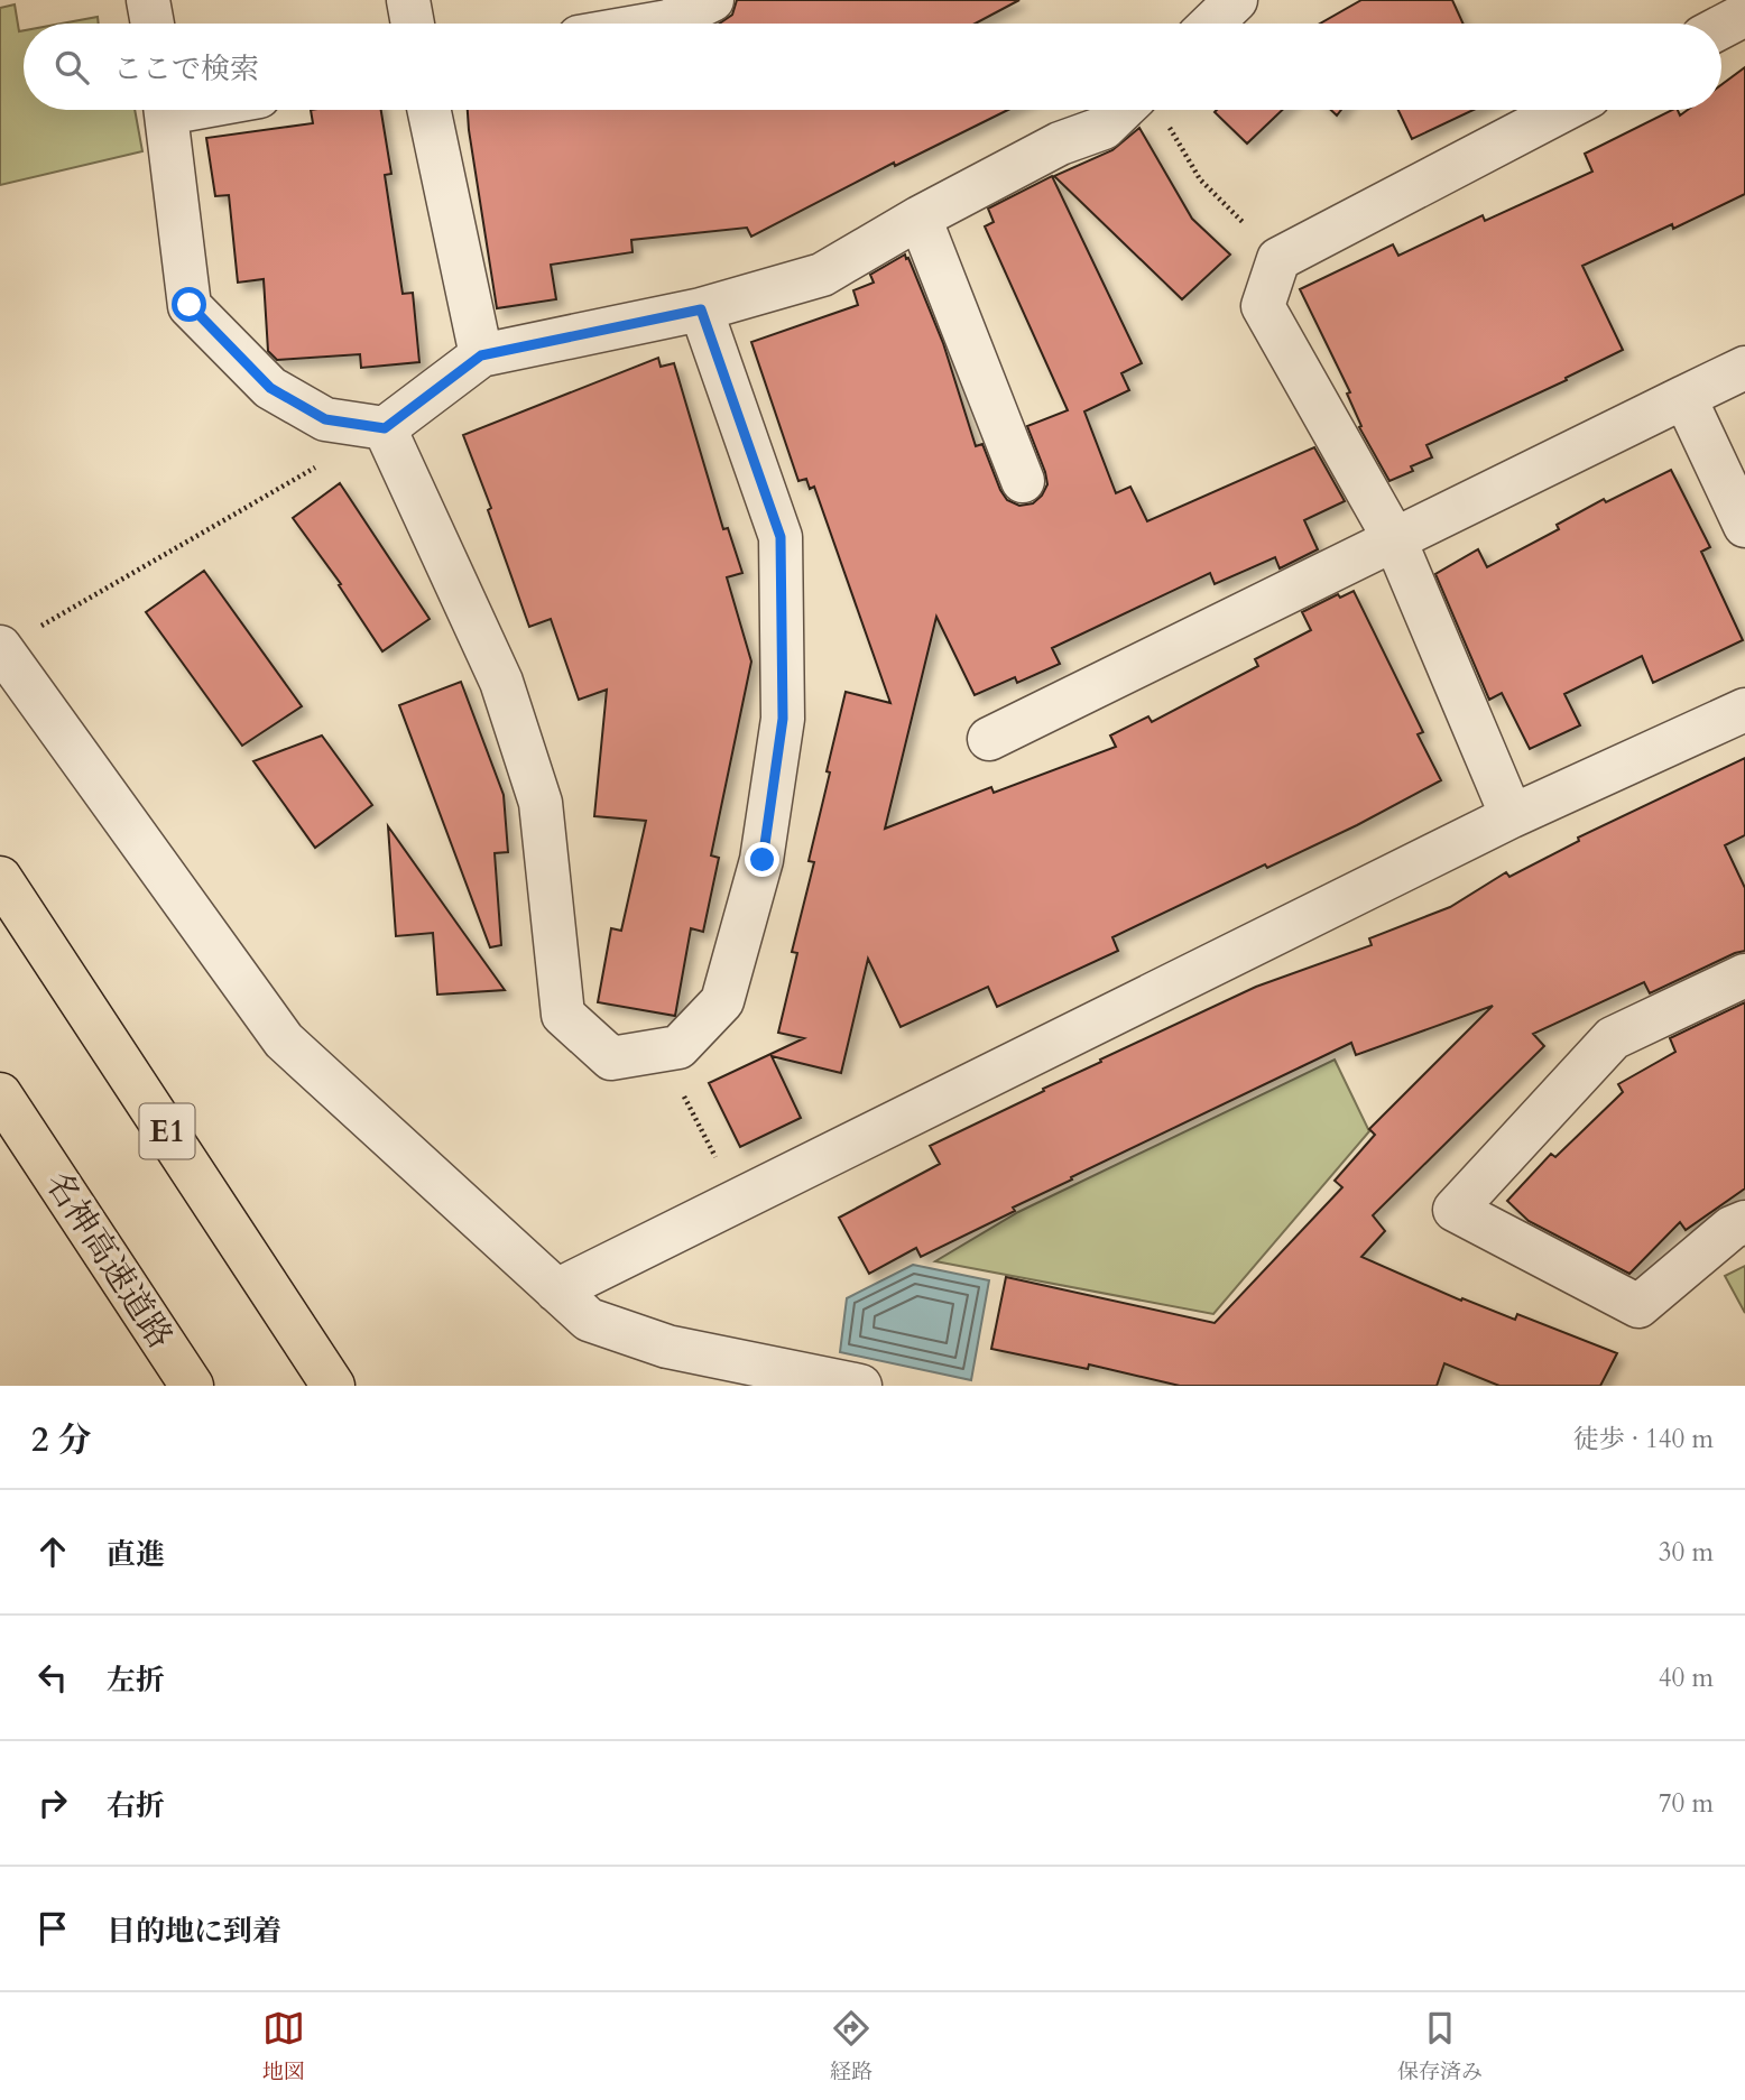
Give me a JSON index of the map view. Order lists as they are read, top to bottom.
{
  "streets": {
    "highway": ["E1", "名神高速道路"]
  },
  "page": {
    "search": "ここで検索",
    "heading": ["2 分", "徒歩 · 140 m"],
    "list": [
      ["直進", "30 m"],
      ["左折", "40 m"],
      ["右折", "70 m"],
      "目的地に到着"
    ],
    "nav": ["地図", "経路", "保存済み"]
  }
}
